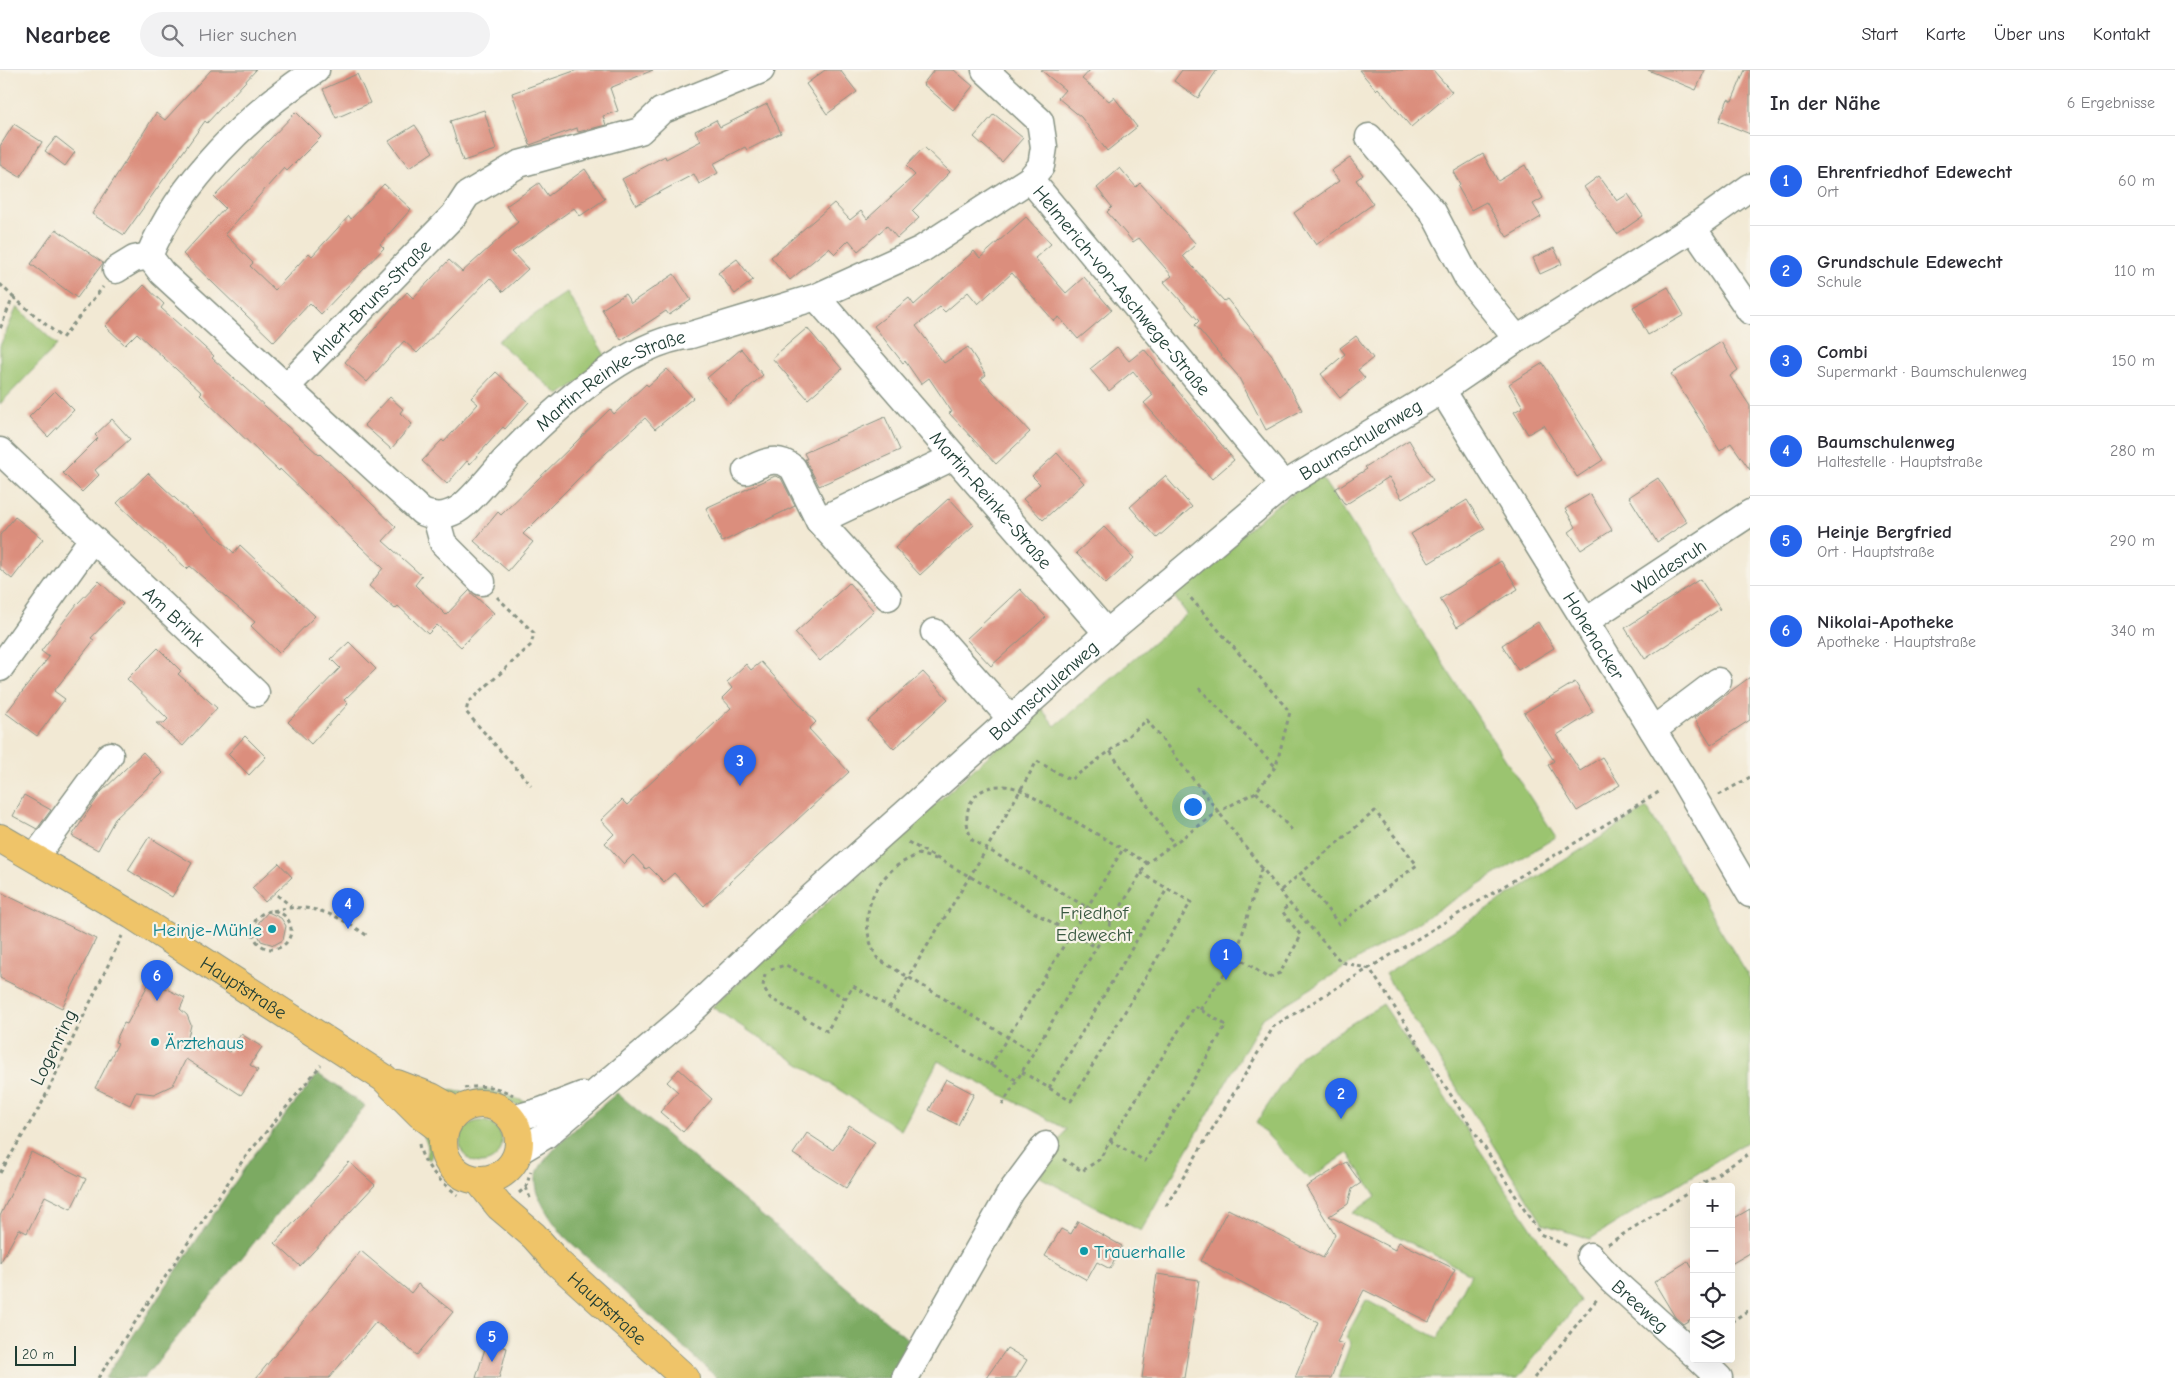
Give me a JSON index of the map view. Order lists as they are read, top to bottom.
{
  "streets": {
    "main road": ["Hauptstraße"],
    "street": [
      "Helmerich-von-Aschwege-Straße",
      "Ahlert-Bruns-Straße",
      "Martin-Reinke-Straße",
      "Baumschulenweg",
      "Waldesruh",
      "Am Brink",
      "Hohenacker",
      "Breeweg"
    ],
    "path": ["Logenring"]
  },
  "crossings": [
    ["Helmerich-von-Aschwege-Straße", "Martin-Reinke-Straße"],
    ["Helmerich-von-Aschwege-Straße", "Baumschulenweg"],
    ["Martin-Reinke-Straße", "Baumschulenweg"],
    ["Baumschulenweg", "Hohenacker"],
    ["Baumschulenweg", "Hauptstraße"],
    ["Waldesruh", "Hohenacker"]
  ],
  "parks": ["Friedhof Edewecht"],
  "places": ["Heinje-Mühle", "Ärztehaus", "Trauerhalle"],
  "scale_bar": "20 m",
  "page": {
    "header": "Nearbee",
    "search": "Hier suchen",
    "nav": [
      "Start",
      "Karte",
      "Über uns",
      "Kontakt"
    ],
    "heading": ["In der Nähe", "6 Ergebnisse"],
    "list": [
      {
        "mark": "1",
        "name": "Ehrenfriedhof Edewecht",
        "note": "Ort",
        "value": "60 m"
      },
      {
        "mark": "2",
        "name": "Grundschule Edewecht",
        "note": "Schule",
        "value": "110 m"
      },
      {
        "mark": "3",
        "name": "Combi",
        "note": "Supermarkt · Baumschulenweg",
        "value": "150 m"
      },
      {
        "mark": "4",
        "name": "Baumschulenweg",
        "note": "Haltestelle · Hauptstraße",
        "value": "280 m"
      },
      {
        "mark": "5",
        "name": "Heinje Bergfried",
        "note": "Ort · Hauptstraße",
        "value": "290 m"
      },
      {
        "mark": "6",
        "name": "Nikolai-Apotheke",
        "note": "Apotheke · Hauptstraße",
        "value": "340 m"
      }
    ],
    "pins": [
      "3",
      "4",
      "1",
      "6",
      "2",
      "5"
    ],
    "map_buttons": ["+", "−"],
    "scale": "20 m"
  }
}
